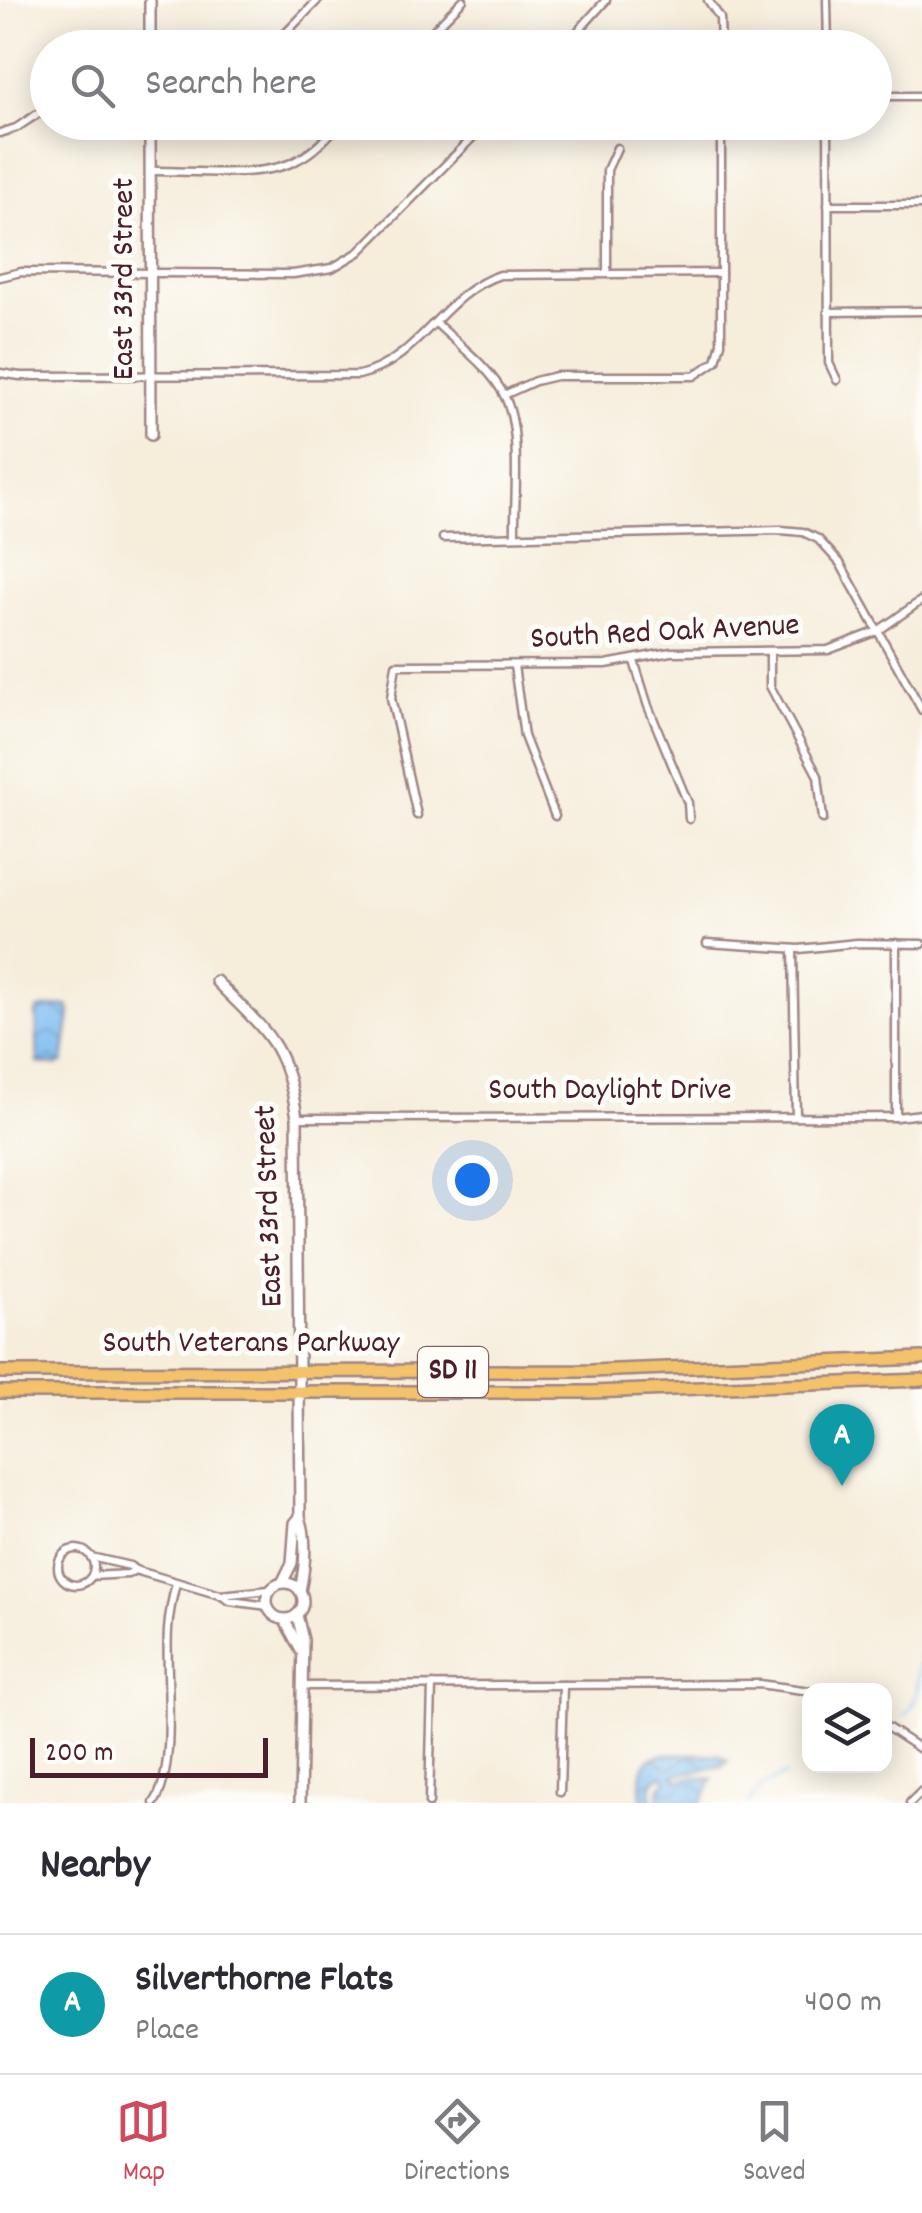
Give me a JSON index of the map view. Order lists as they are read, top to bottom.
{
  "streets": {
    "highway": ["South Veterans Parkway", "SD 11"],
    "street": ["East 33rd Street", "South Red Oak Avenue", "South Daylight Drive"]
  },
  "crossings": [
    ["East 33rd Street", "South Daylight Drive"],
    ["East 33rd Street", "South Veterans Parkway"]
  ],
  "scale_bar": "200 m",
  "page": {
    "search": "Search here",
    "pins": "A",
    "scale": "200 m",
    "heading": "Nearby",
    "list": [
      {
        "mark": "A",
        "name": "Silverthorne Flats",
        "note": "Place",
        "value": "400 m"
      }
    ],
    "nav": ["Map", "Directions", "Saved"]
  }
}
